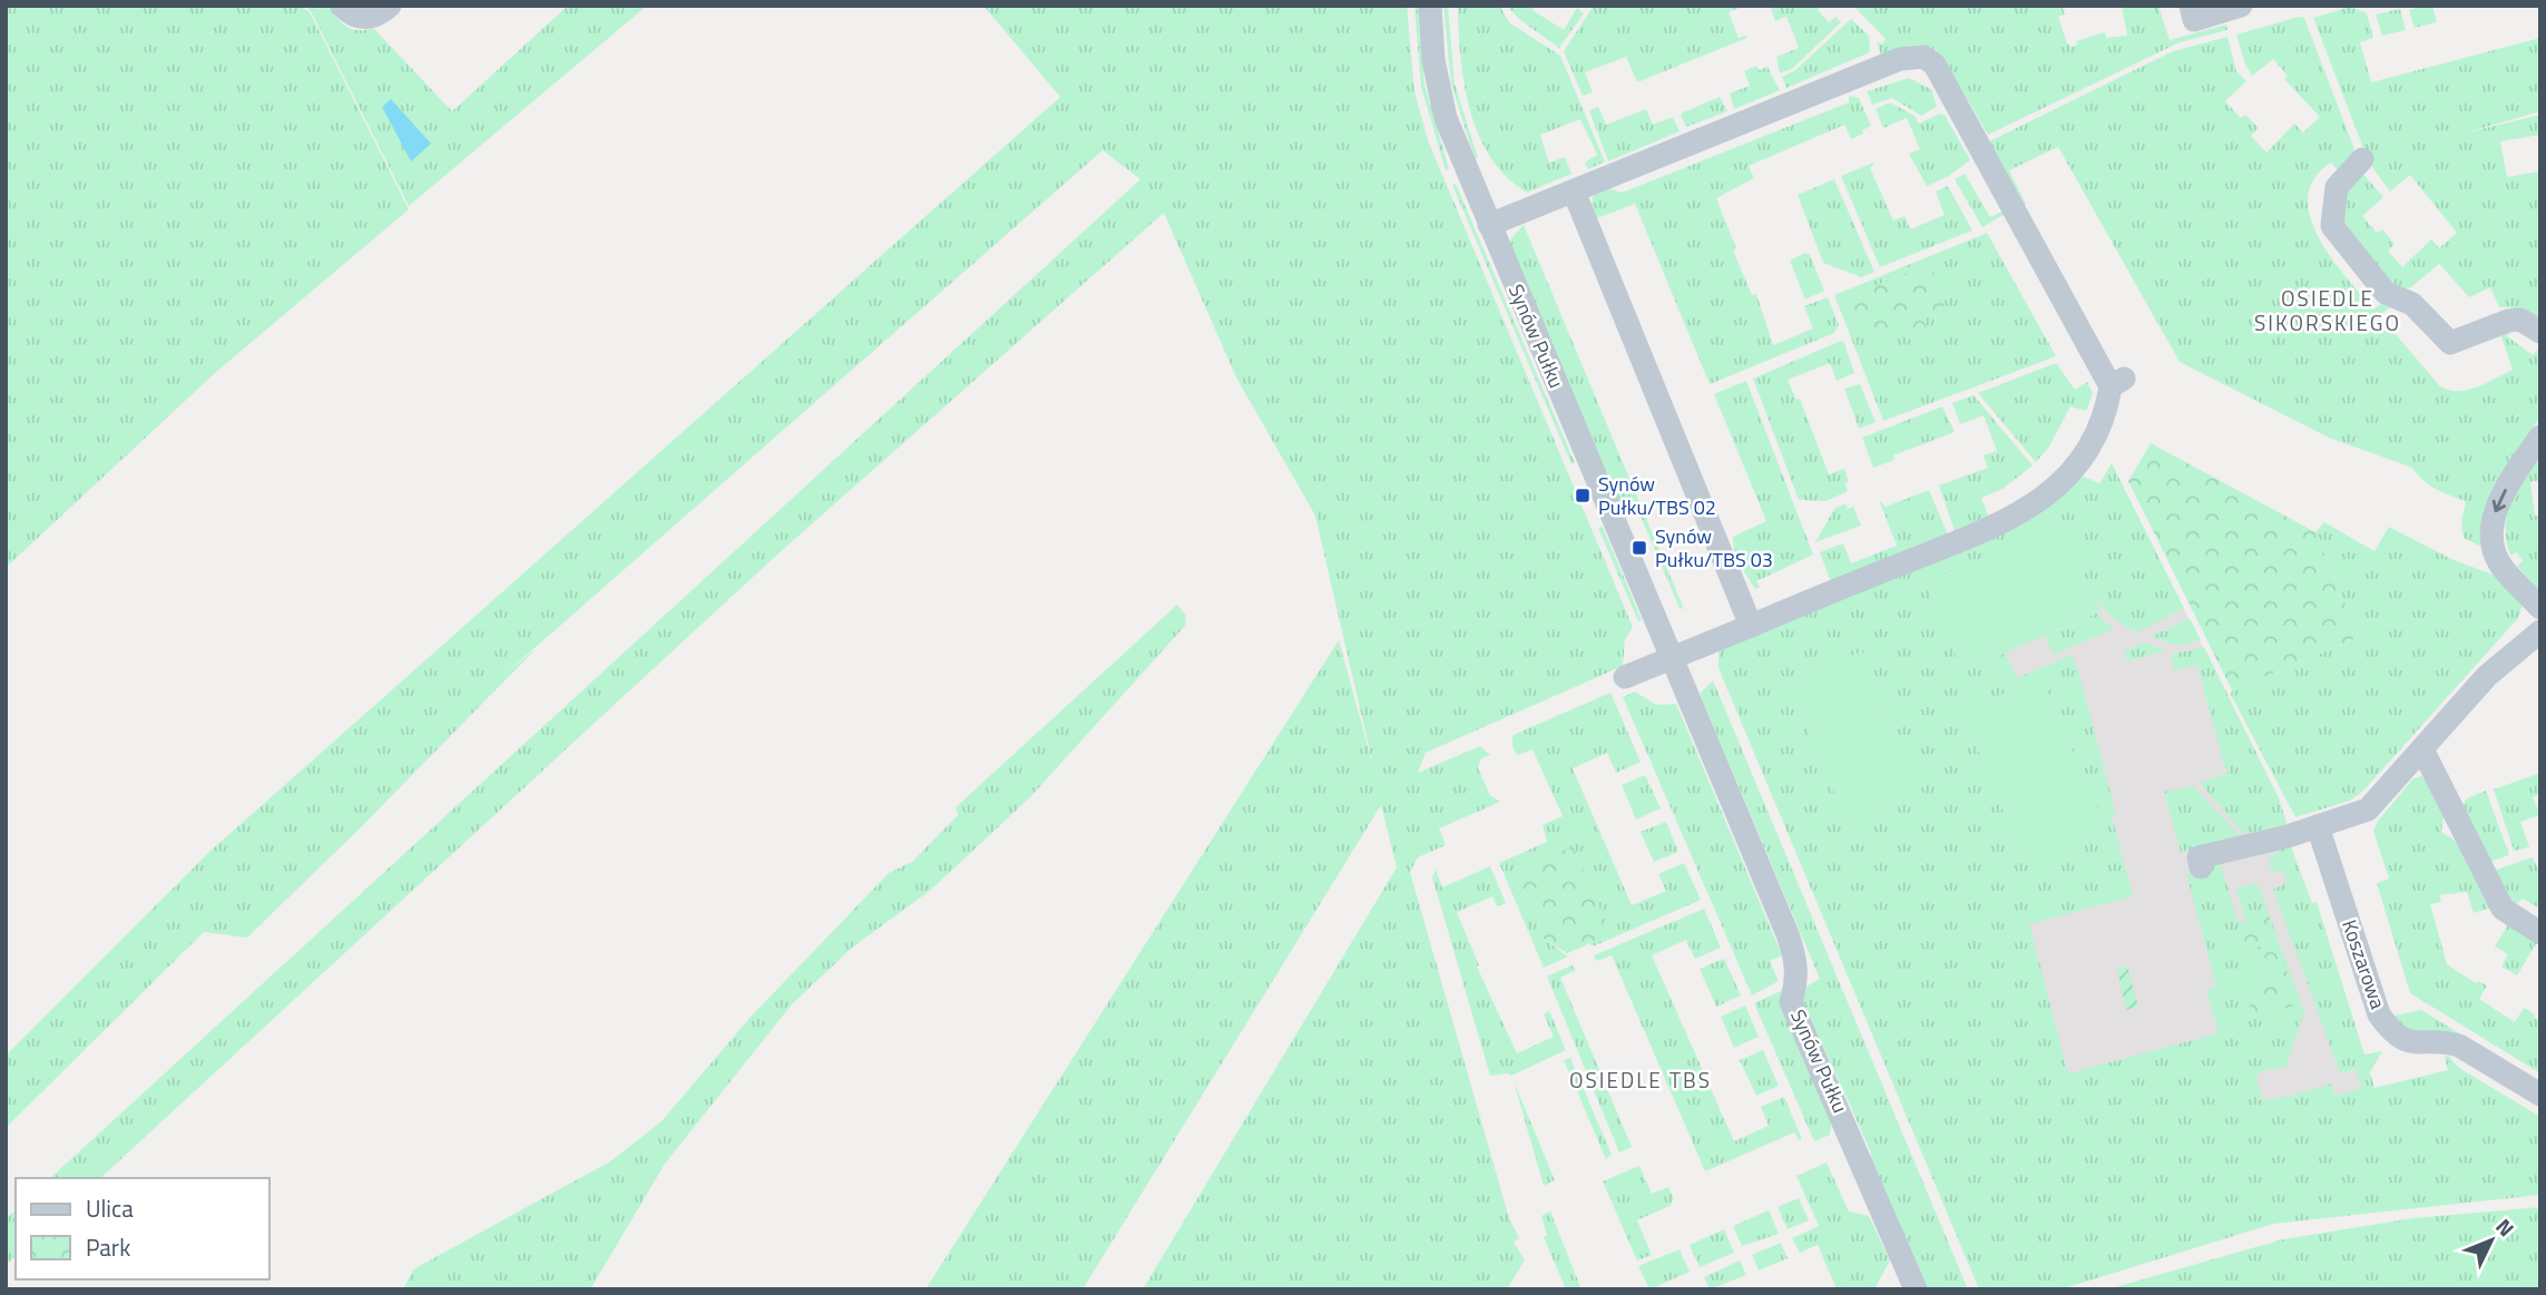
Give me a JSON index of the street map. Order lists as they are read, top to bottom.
{
  "streets": {
    "street": ["Synów Pułku", "Koszarowa"]
  },
  "districts": ["OSIEDLE SIKORSKIEGO", "OSIEDLE TBS"],
  "places": {
    "transit": ["Synów Pułku/TBS 02", "Synów Pułku/TBS 03"]
  },
  "legend": ["Ulica", "Park"],
  "north": "top right"
}
